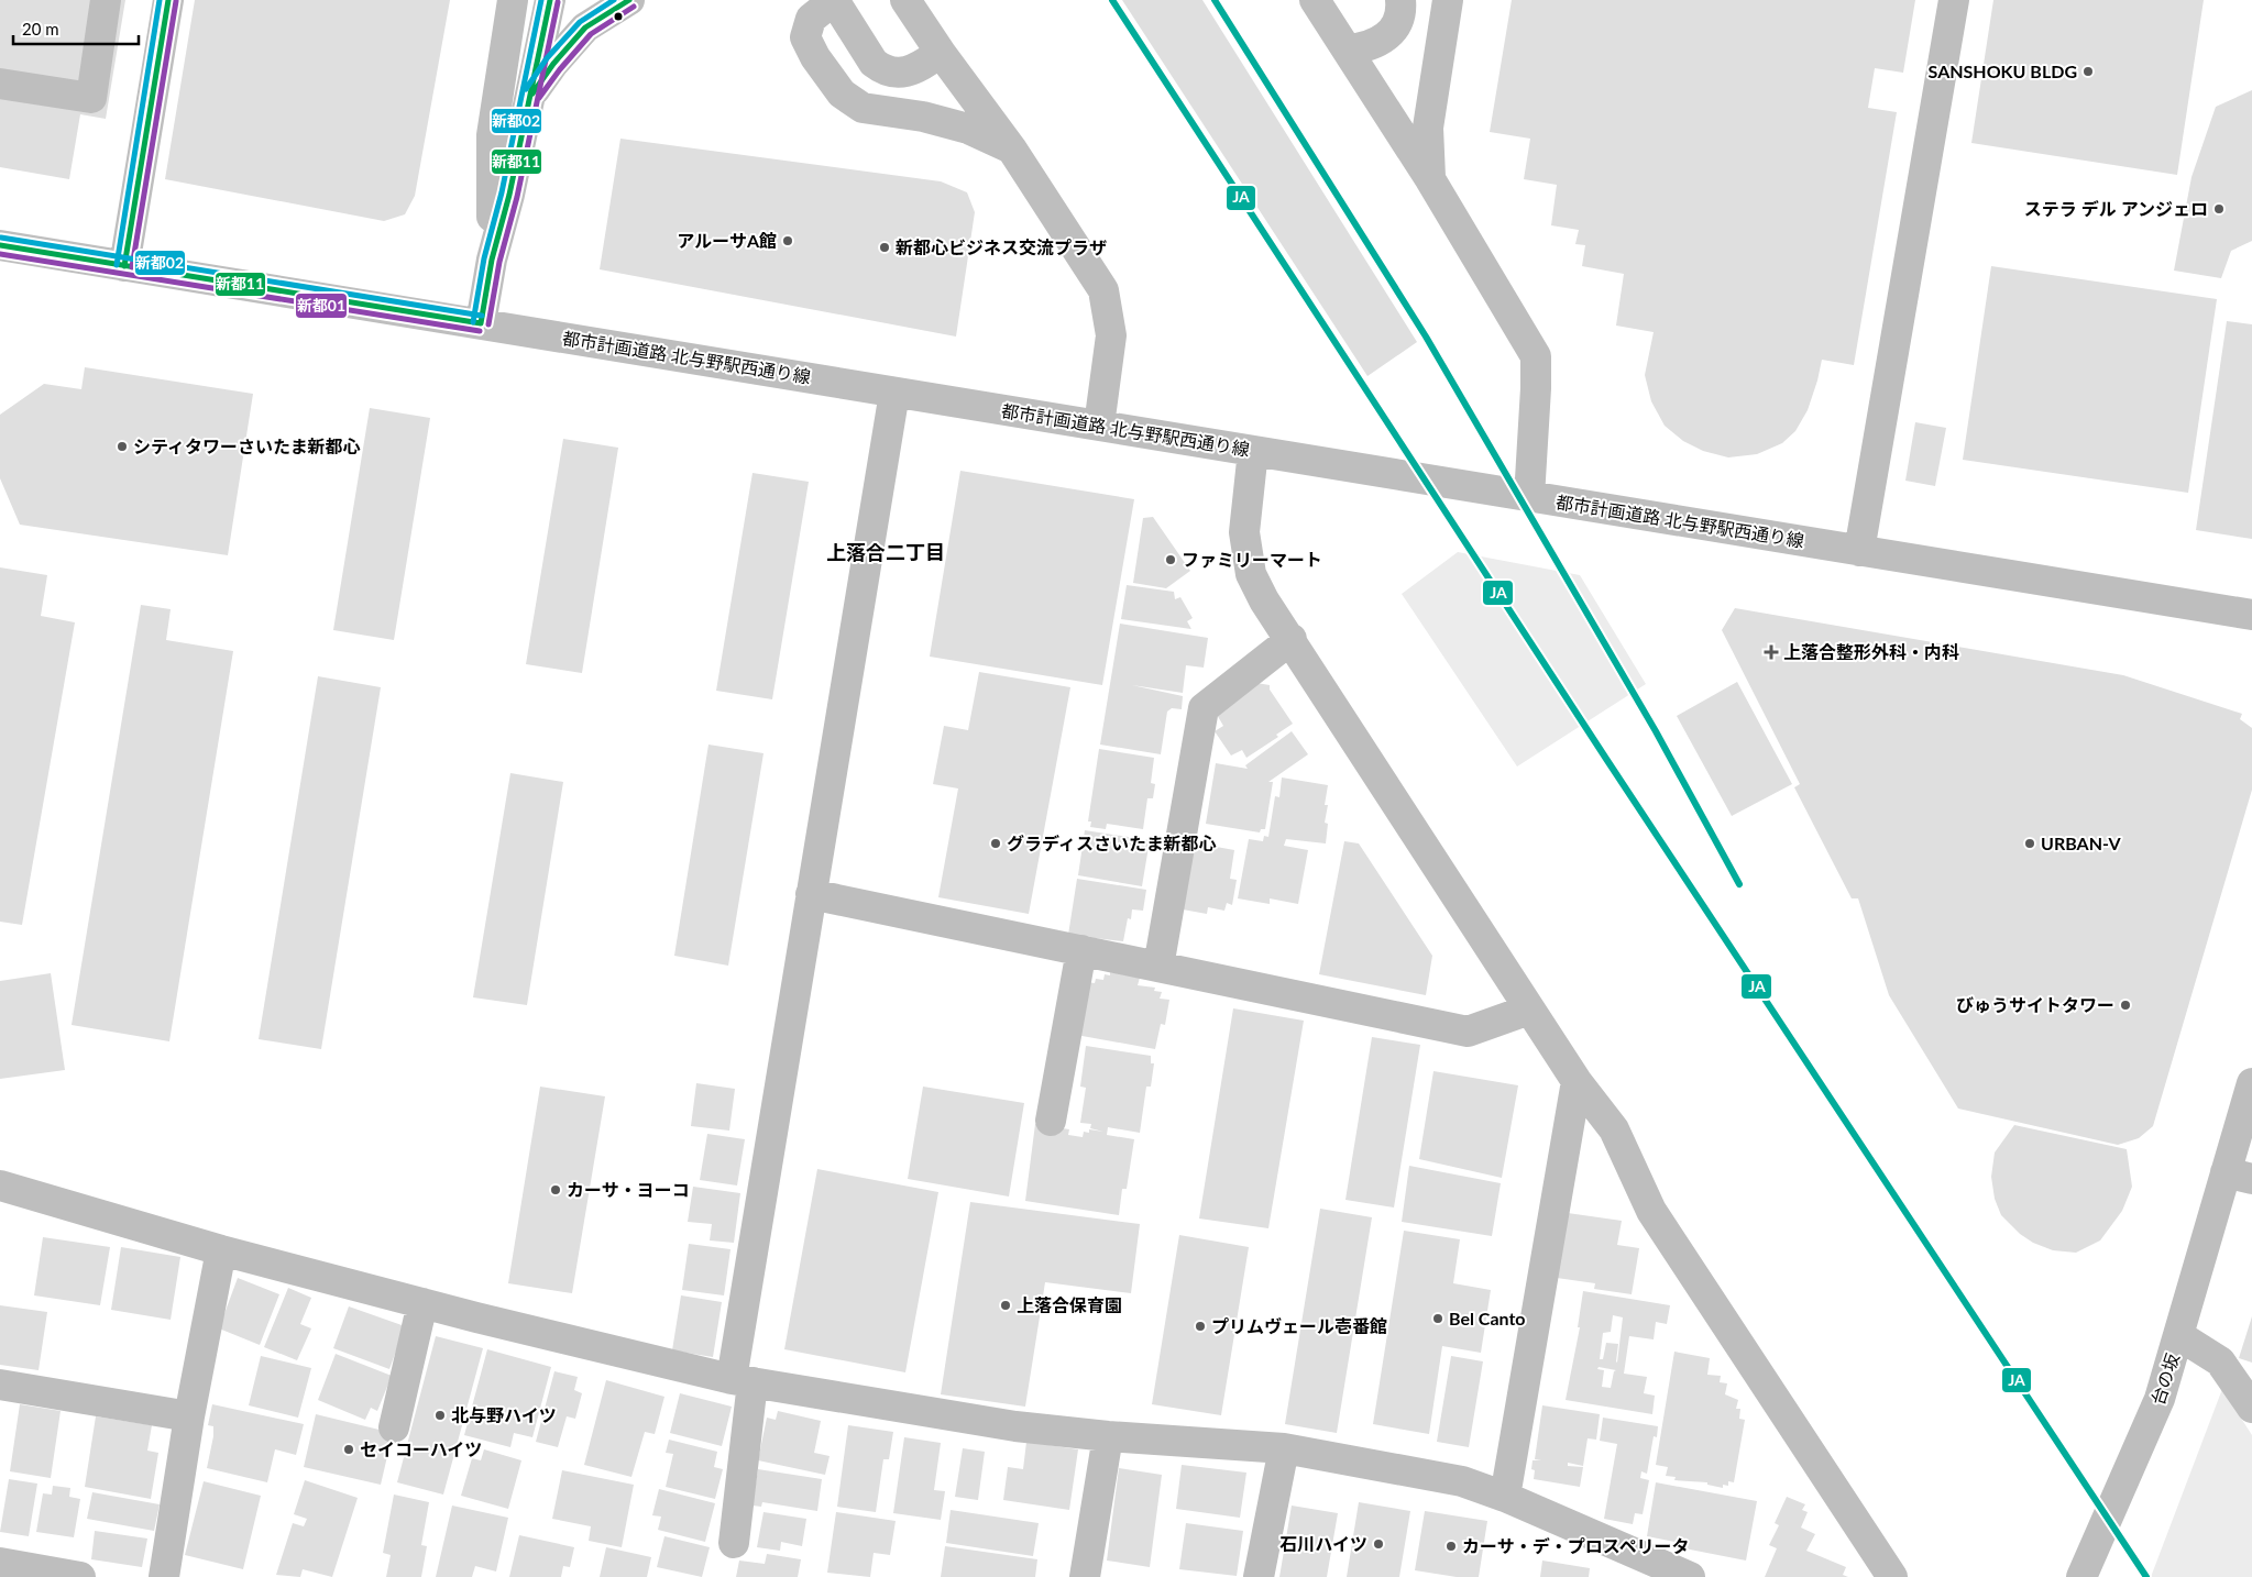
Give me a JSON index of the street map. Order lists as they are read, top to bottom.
{
  "streets": {
    "street": ["都市計画道路 北与野駅西通り線", "台の坂"]
  },
  "districts": ["上落合二丁目"],
  "places": {
    "other": [
      "SANSHOKU BLDG",
      "ステラ デル アンジェロ",
      "アルーサA館",
      "新都心ビジネス交流プラザ",
      "シティタワーさいたま新都心",
      "ファミリーマート",
      "グラディスさいたま新都心",
      "URBAN-V",
      "びゅうサイトタワー",
      "カーサ・ヨーコ",
      "上落合保育園",
      "Bel Canto",
      "プリムヴェール壱番館",
      "北与野ハイツ",
      "セイコーハイツ",
      "石川ハイツ",
      "カーサ・デ・プロスペリータ"
    ],
    "health": ["上落合整形外科・内科"]
  },
  "lines": [
    "transit line JA",
    "transit line 新都11",
    "transit line 新都02",
    "transit line 新都01"
  ],
  "scale_bar": "20 m"
}
